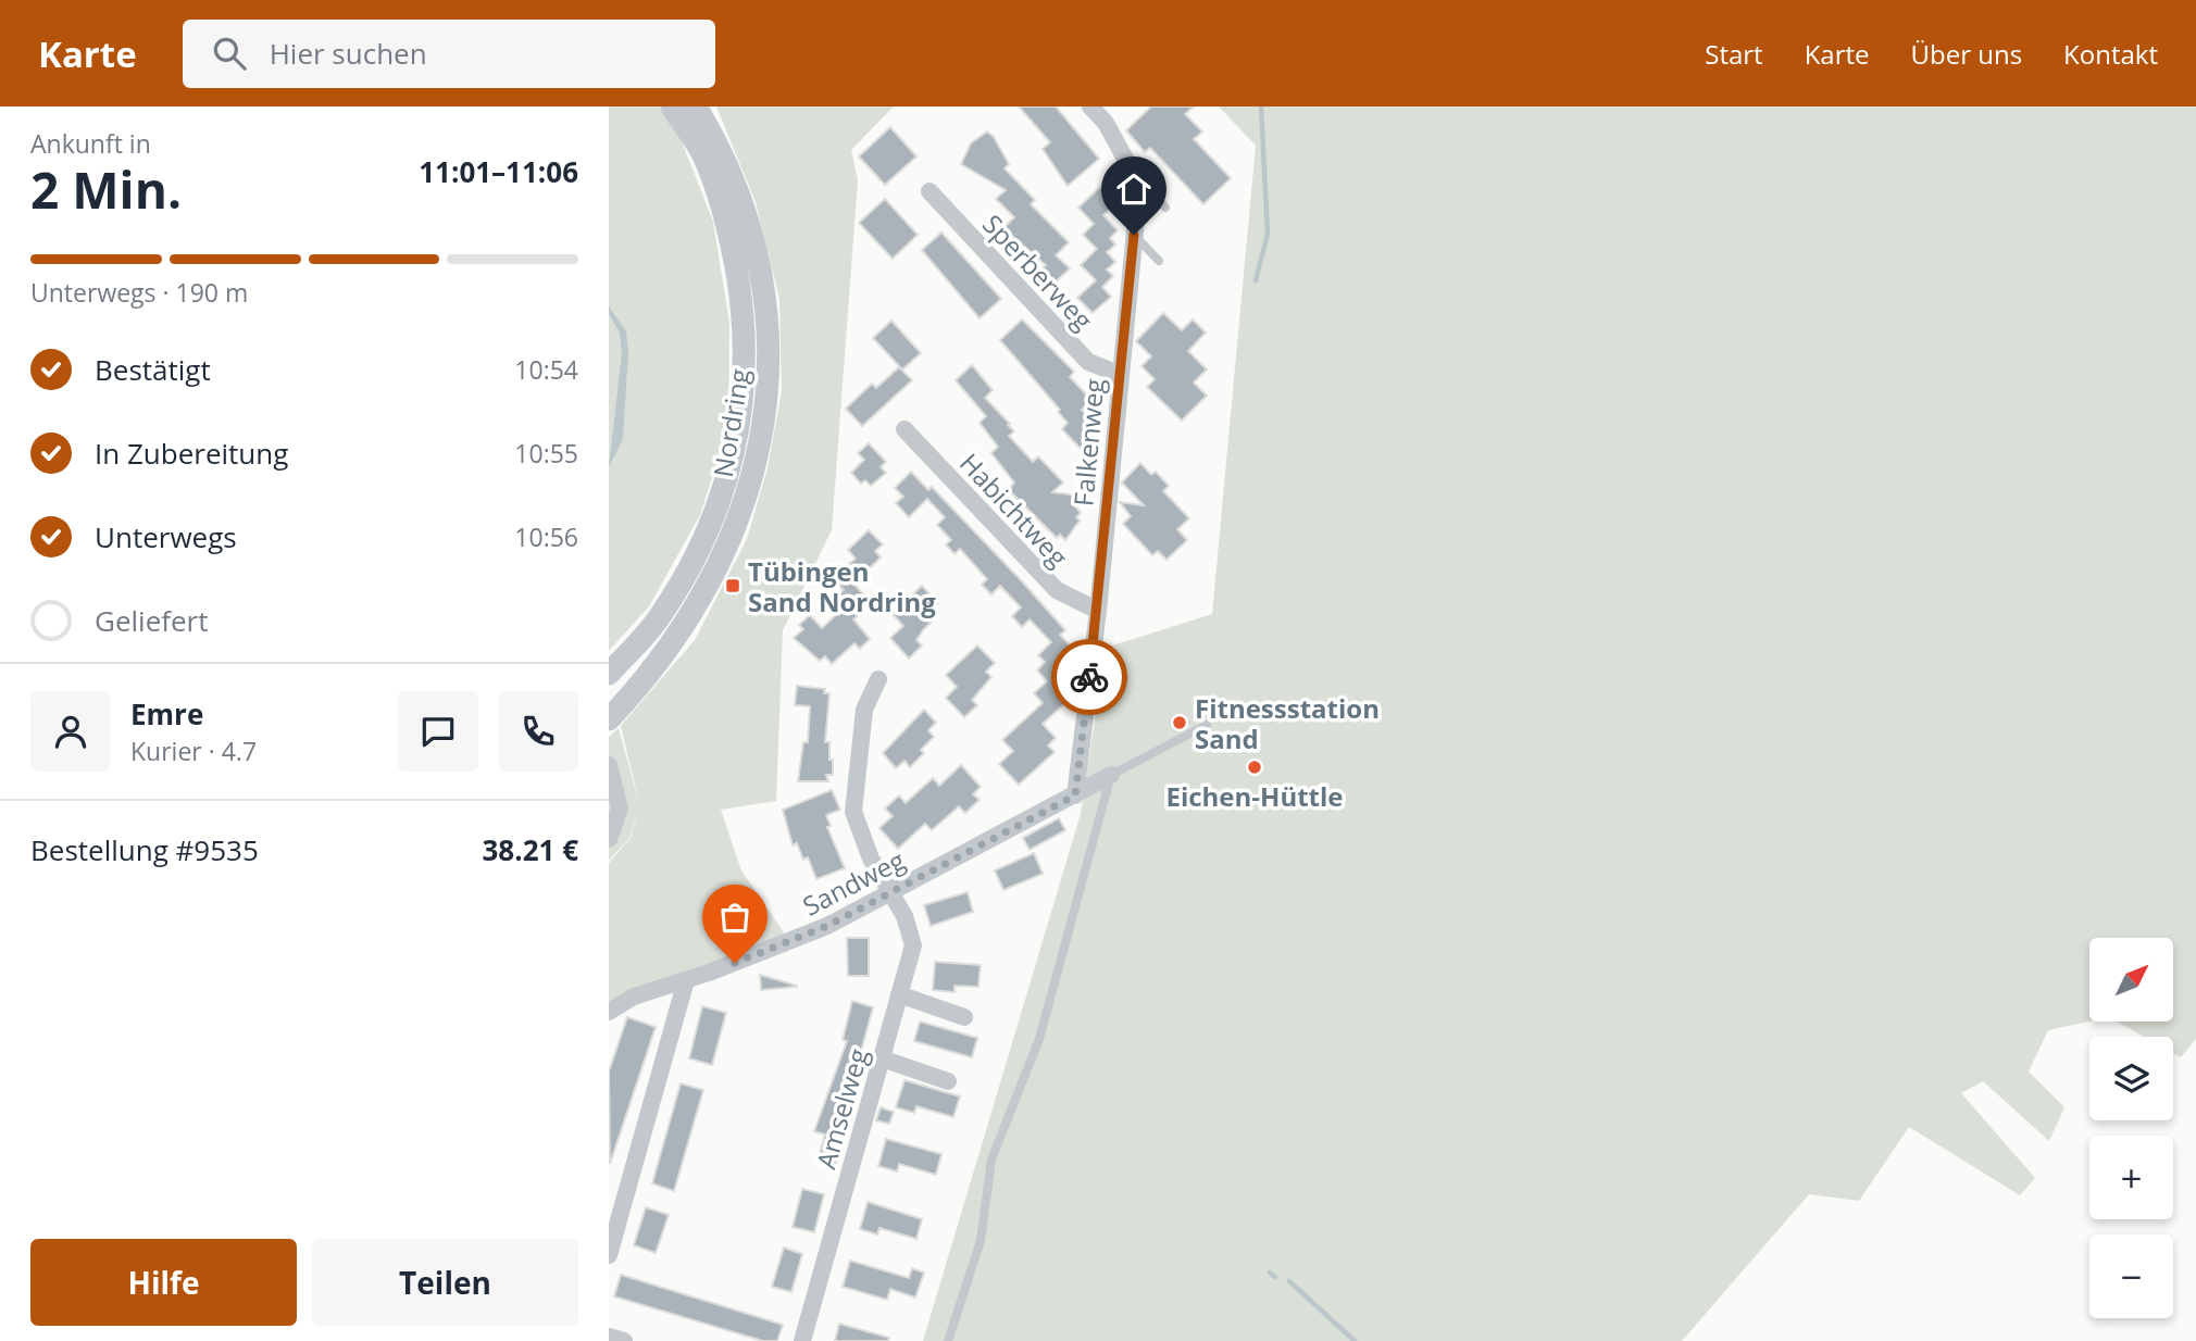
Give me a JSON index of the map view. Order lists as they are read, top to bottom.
{
  "streets": {
    "street": [
      "Sperberweg",
      "Nordring",
      "Falkenweg",
      "Habichtweg",
      "Sandweg",
      "Amselweg"
    ]
  },
  "crossings": [
    ["Sperberweg", "Falkenweg"],
    ["Falkenweg", "Habichtweg"],
    ["Falkenweg", "Sandweg"],
    ["Sandweg", "Amselweg"]
  ],
  "places": {
    "transit": ["Tübingen Sand Nordring"],
    "other": ["Fitnessstation Sand", "Eichen-Hüttle"]
  },
  "north": "top right",
  "page": {
    "header": "Karte",
    "search": "Hier suchen",
    "nav": [
      "Start",
      "Karte",
      "Über uns",
      "Kontakt"
    ],
    "heading": ["2 Min.", "Ankunft in", "11:01–11:06"],
    "panel": [
      "Emre",
      "Kurier · 4.7",
      "Bestellung #9535",
      "38.21 €"
    ],
    "bar": "Unterwegs · 190 m",
    "list": [
      ["Bestätigt", "10:54"],
      ["In Zubereitung", "10:55"],
      ["Unterwegs", "10:56"],
      "Geliefert"
    ],
    "map_buttons": ["+", "−"],
    "buttons": ["Hilfe", "Teilen"]
  }
}
